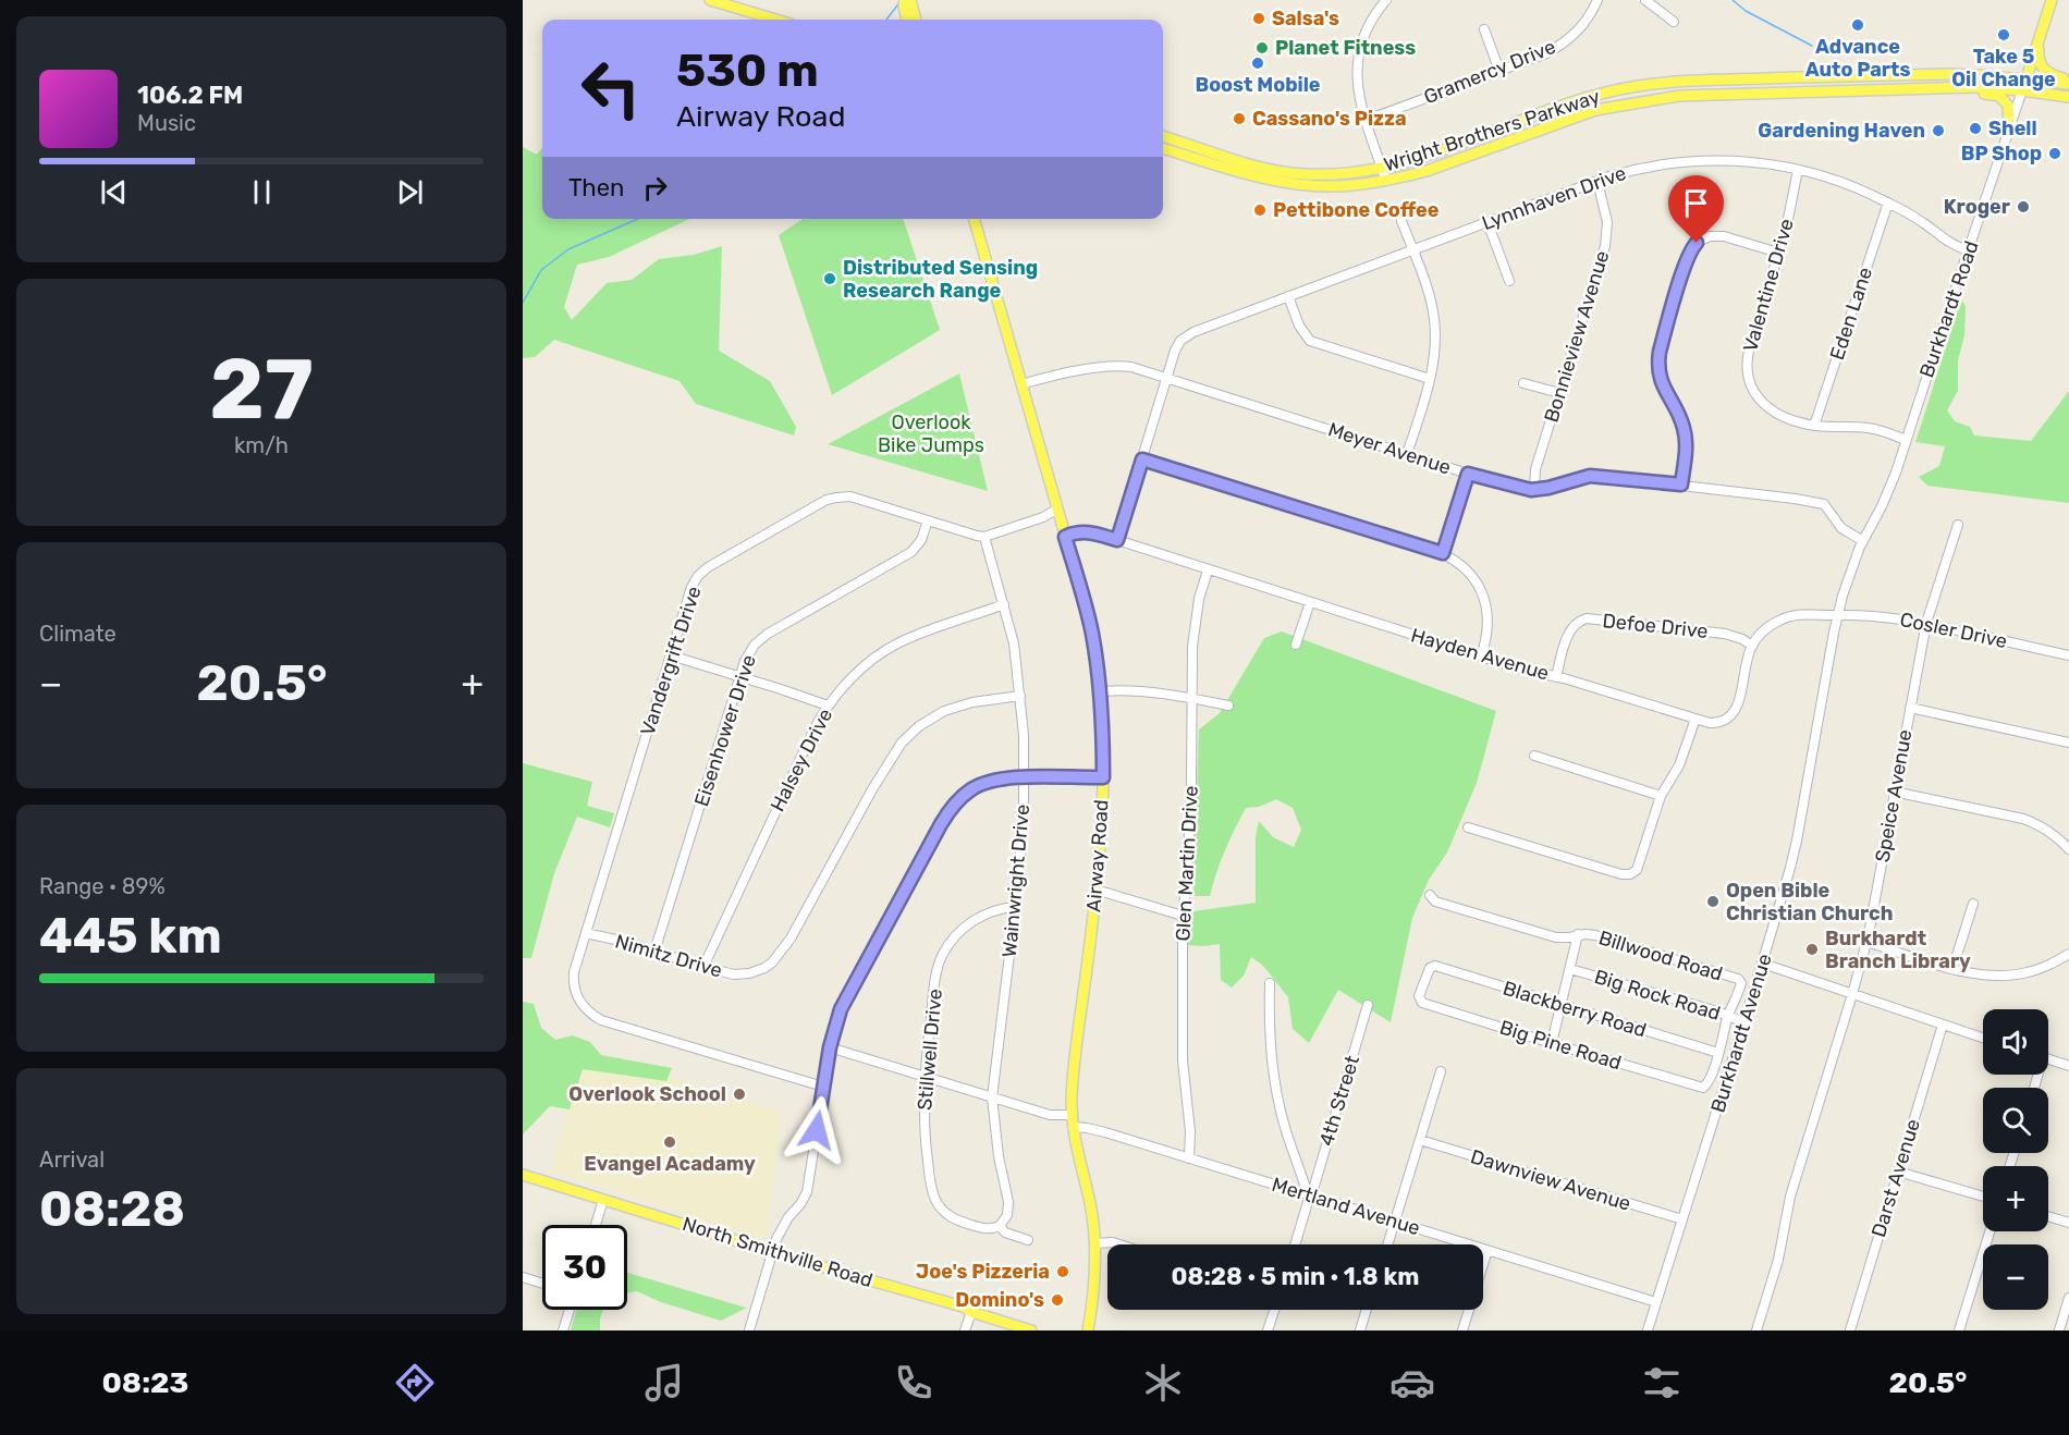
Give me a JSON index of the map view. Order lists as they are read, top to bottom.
{
  "streets": {
    "main road": [
      "Wright Brothers Parkway",
      "Burkhardt Road",
      "Airway Road",
      "North Smithville Road"
    ],
    "street": [
      "Gramercy Drive",
      "Lynnhaven Drive",
      "Valentine Drive",
      "Eden Lane",
      "Bonnieview Avenue",
      "Meyer Avenue",
      "Defoe Drive",
      "Cosler Drive",
      "Hayden Avenue",
      "Vandergrift Drive",
      "Eisenhower Drive",
      "Halsey Drive",
      "Speice Avenue",
      "Glen Martin Drive",
      "Wainwright Drive",
      "Nimitz Drive",
      "Billwood Road",
      "Big Rock Road",
      "Blackberry Road",
      "Burkhardt Avenue",
      "Big Pine Road",
      "Stillwell Drive",
      "4th Street",
      "Darst Avenue",
      "Dawnview Avenue",
      "Mertland Avenue"
    ]
  },
  "crossings": [
    ["Wright Brothers Parkway", "Burkhardt Road"],
    ["Lynnhaven Drive", "Valentine Drive"],
    ["Lynnhaven Drive", "Burkhardt Road"],
    ["Lynnhaven Drive", "Eden Lane"],
    ["Lynnhaven Drive", "Bonnieview Avenue"],
    ["Lynnhaven Drive", "Meyer Avenue"],
    ["Lynnhaven Drive", "Hayden Avenue"],
    ["Valentine Drive", "Burkhardt Road"],
    ["Valentine Drive", "Eden Lane"],
    ["Burkhardt Road", "Meyer Avenue"],
    ["Burkhardt Road", "Cosler Drive"],
    ["Burkhardt Road", "Hayden Avenue"],
    ["Burkhardt Road", "Burkhardt Avenue"],
    ["Bonnieview Avenue", "Meyer Avenue"],
    ["Meyer Avenue", "Airway Road"],
    ["Defoe Drive", "Hayden Avenue"],
    ["Cosler Drive", "Hayden Avenue"],
    ["Cosler Drive", "Speice Avenue"],
    ["Cosler Drive", "Burkhardt Avenue"],
    ["Hayden Avenue", "Airway Road"],
    ["Hayden Avenue", "Glen Martin Drive"],
    ["Hayden Avenue", "Burkhardt Avenue"],
    ["Vandergrift Drive", "Eisenhower Drive"],
    ["Vandergrift Drive", "Wainwright Drive"],
    ["Vandergrift Drive", "Nimitz Drive"],
    ["Eisenhower Drive", "Nimitz Drive"],
    ["Halsey Drive", "Wainwright Drive"],
    ["Halsey Drive", "Nimitz Drive"],
    ["Airway Road", "Mertland Avenue"],
    ["Glen Martin Drive", "Mertland Avenue"],
    ["Wainwright Drive", "Nimitz Drive"],
    ["Wainwright Drive", "Stillwell Drive"],
    ["Billwood Road", "Big Rock Road"],
    ["Big Rock Road", "Burkhardt Avenue"],
    ["Blackberry Road", "Big Pine Road"],
    ["Burkhardt Avenue", "Dawnview Avenue"],
    ["Burkhardt Avenue", "Mertland Avenue"],
    ["4th Street", "Mertland Avenue"]
  ],
  "parks": ["Overlook Bike Jumps"],
  "places": [
    "Salsa's",
    "Advance Auto Parts",
    "Take 5 Oil Change",
    "Planet Fitness",
    "Boost Mobile",
    "Cassano's Pizza",
    "Shell",
    "Gardening Haven",
    "BP Shop",
    "Kroger",
    "Pettibone Coffee",
    "Distributed Sensing Research Range",
    "Open Bible Christian Church",
    "Burkhardt Branch Library",
    "Overlook School",
    "Evangel Acadamy",
    "Joe's Pizzeria",
    "Domino's"
  ],
  "page": {
    "turn": ["530 m", "Airway Road"],
    "song": ["106.2 FM", "Music"],
    "then": "Then",
    "tile": [
      ["27", "km/h"],
      "Climate",
      ["Range · 89%", "445 km"],
      ["Arrival", "08:28"]
    ],
    "heat": ["−", "20.5°", "+"],
    "map_buttons": ["+", "−"],
    "limit": "30",
    "trip": "08:28 · 5 min · 1.8 km",
    "tabs": ["08:23", "20.5°"]
  }
}
